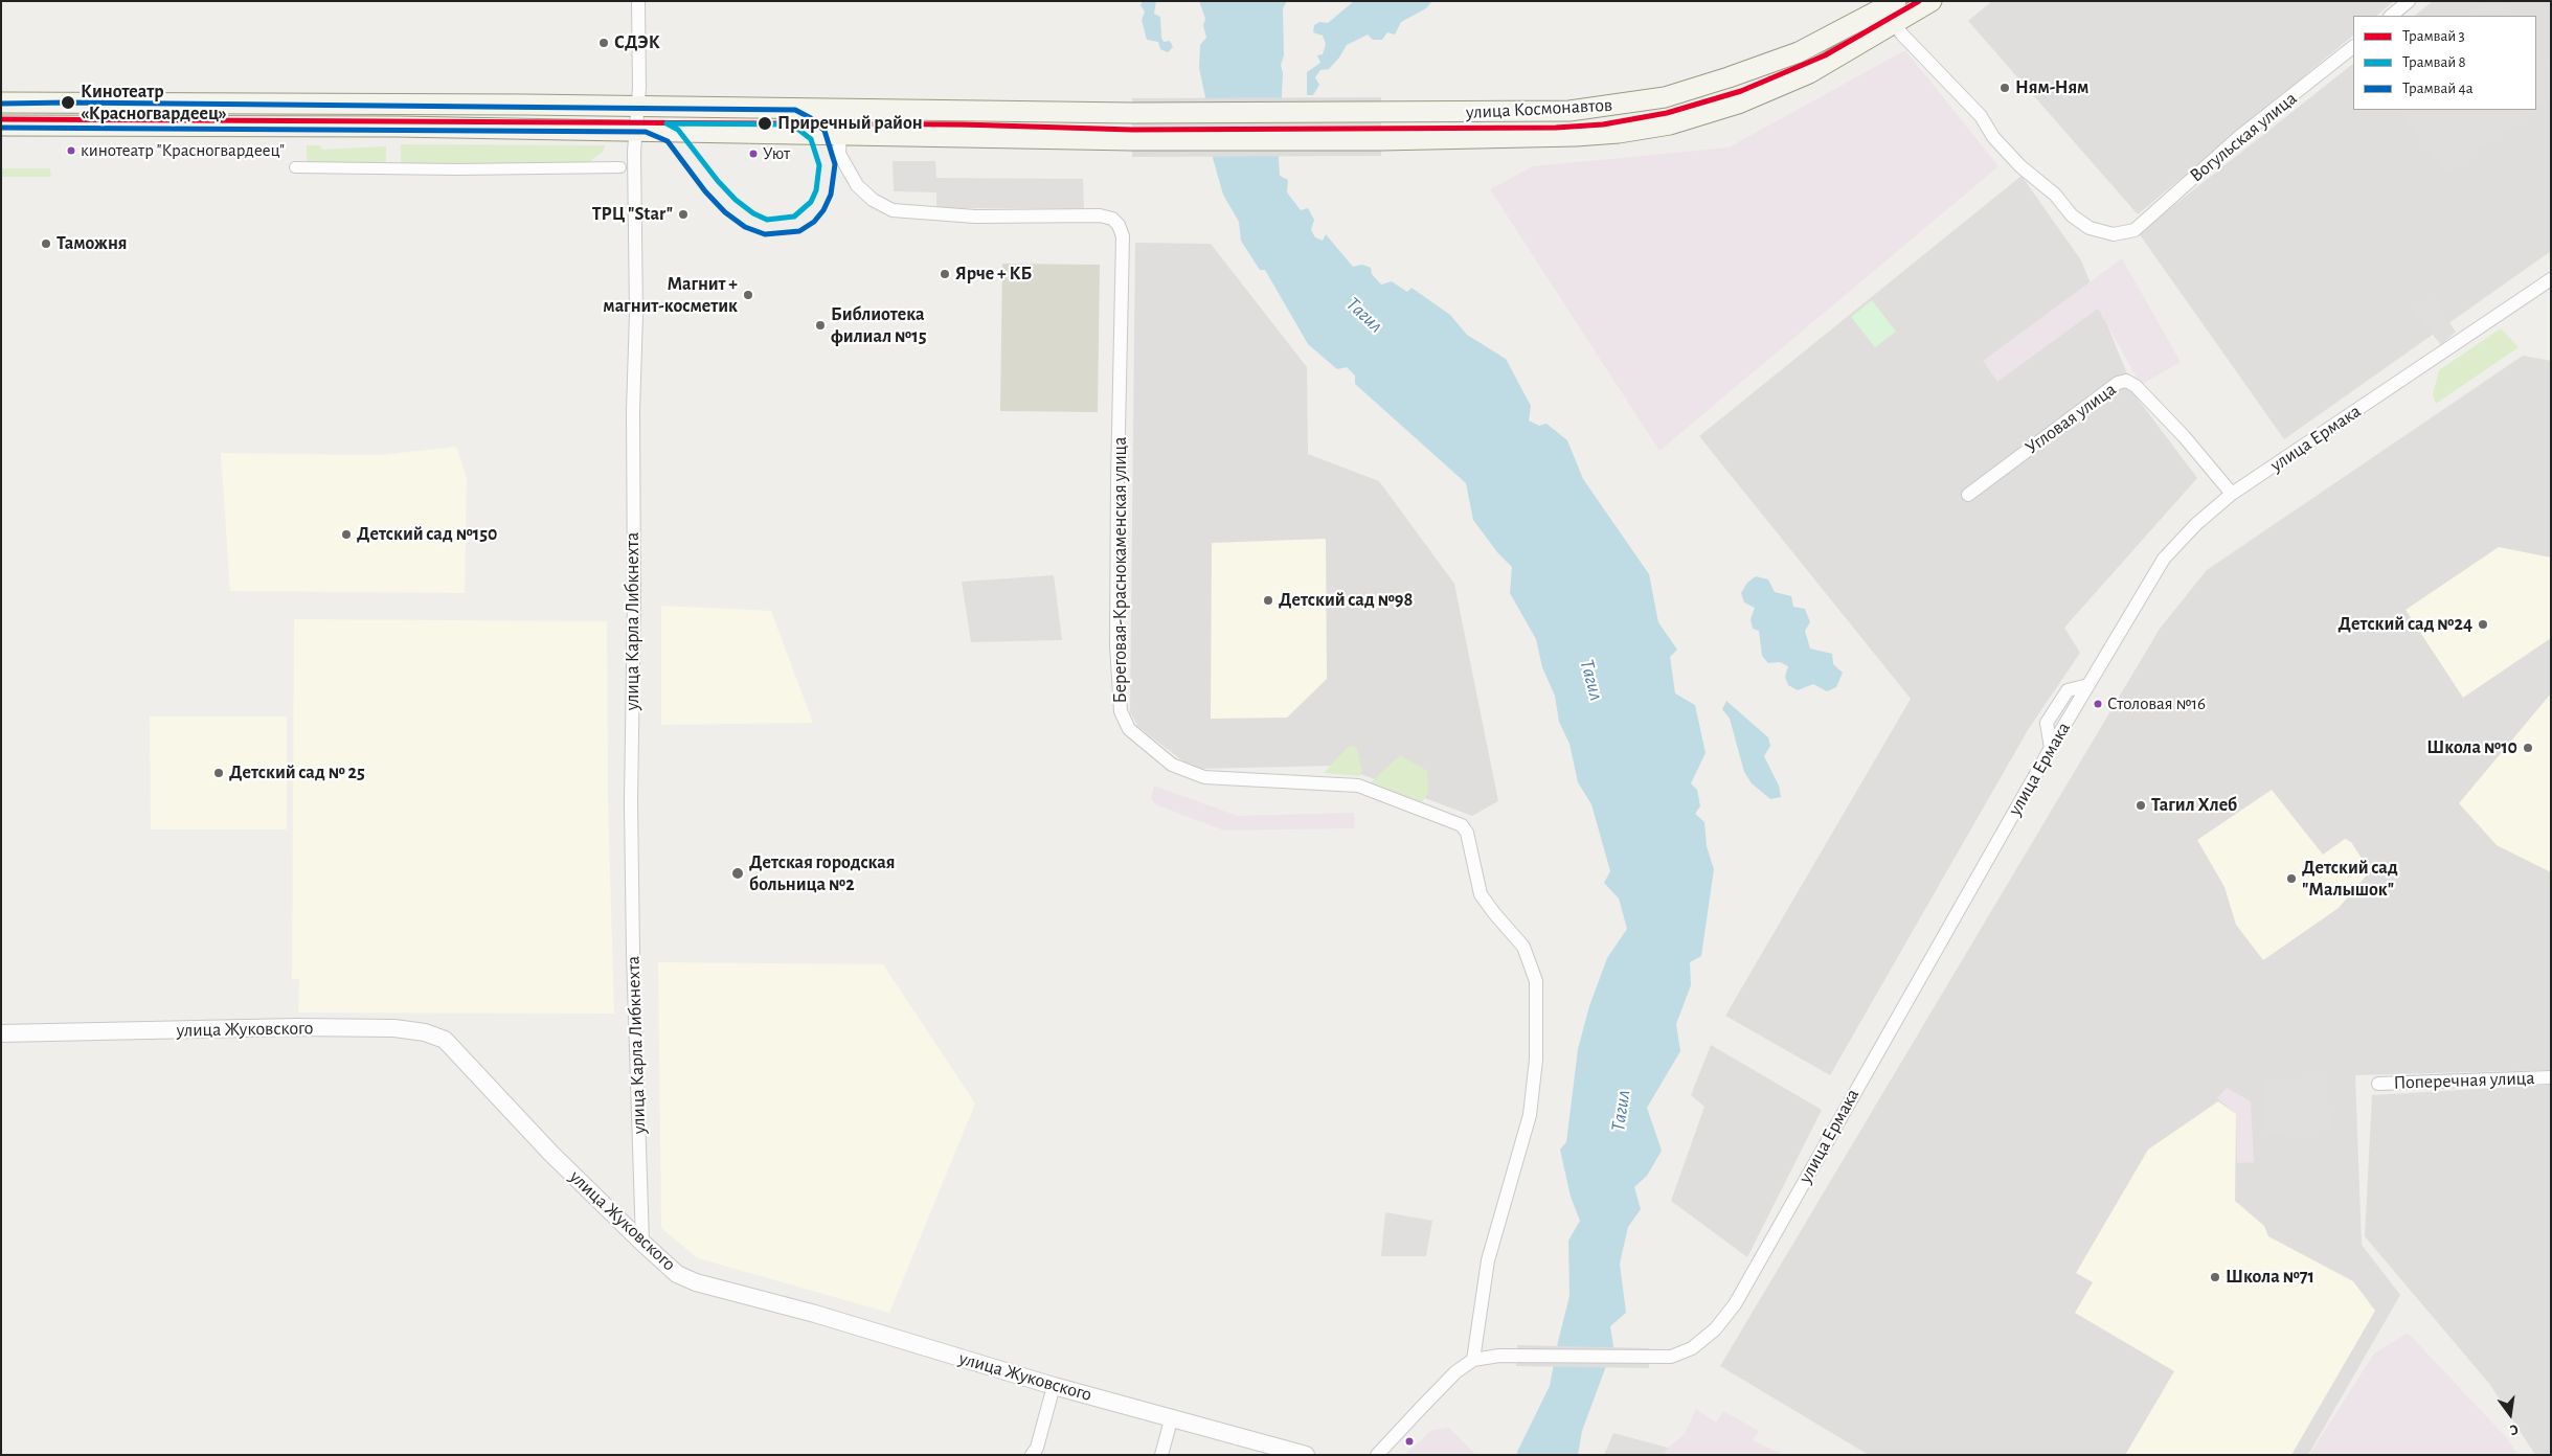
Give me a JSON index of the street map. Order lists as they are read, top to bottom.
{
  "streets": {
    "main road": ["улица Космонавтов"],
    "street": [
      "Вогульская улица",
      "Угловая улица",
      "улица Ермака",
      "Береговая-Краснокаменская улица",
      "улица Карла Либкнехта",
      "улица Жуковского",
      "Поперечная улица"
    ]
  },
  "crossings": [
    ["улица Космонавтов", "Вогульская улица"],
    ["улица Космонавтов", "Береговая-Краснокаменская улица"],
    ["улица Космонавтов", "улица Карла Либкнехта"],
    ["Угловая улица", "улица Ермака"],
    ["улица Ермака", "Береговая-Краснокаменская улица"],
    ["улица Карла Либкнехта", "улица Жуковского"]
  ],
  "water": ["Тагил"],
  "places": [
    "СДЭК",
    "Ням-Ням",
    "Кинотеатр «Красногвардеец»",
    "Приречный район",
    "кинотеатр \"Красногвардеец\"",
    "Уют",
    "ТРЦ \"Star\"",
    "Таможня",
    "Ярче + КБ",
    "Магнит + магнит-косметик",
    "Библиотека филиал №15",
    "Детский сад №150",
    "Детский сад №98",
    "Детский сад №24",
    "Столовая №16",
    "Школа №10",
    "Детский сад № 25",
    "Тагил Хлеб",
    "Детская городская больница №2",
    "Детский сад \"Малышок\"",
    "Школа №71"
  ],
  "lines": ["tram line 3", "tram line 4а", "tram line 8"],
  "legend": ["Трамвай 3", "Трамвай 8", "Трамвай 4а"],
  "north": "bottom"
}
